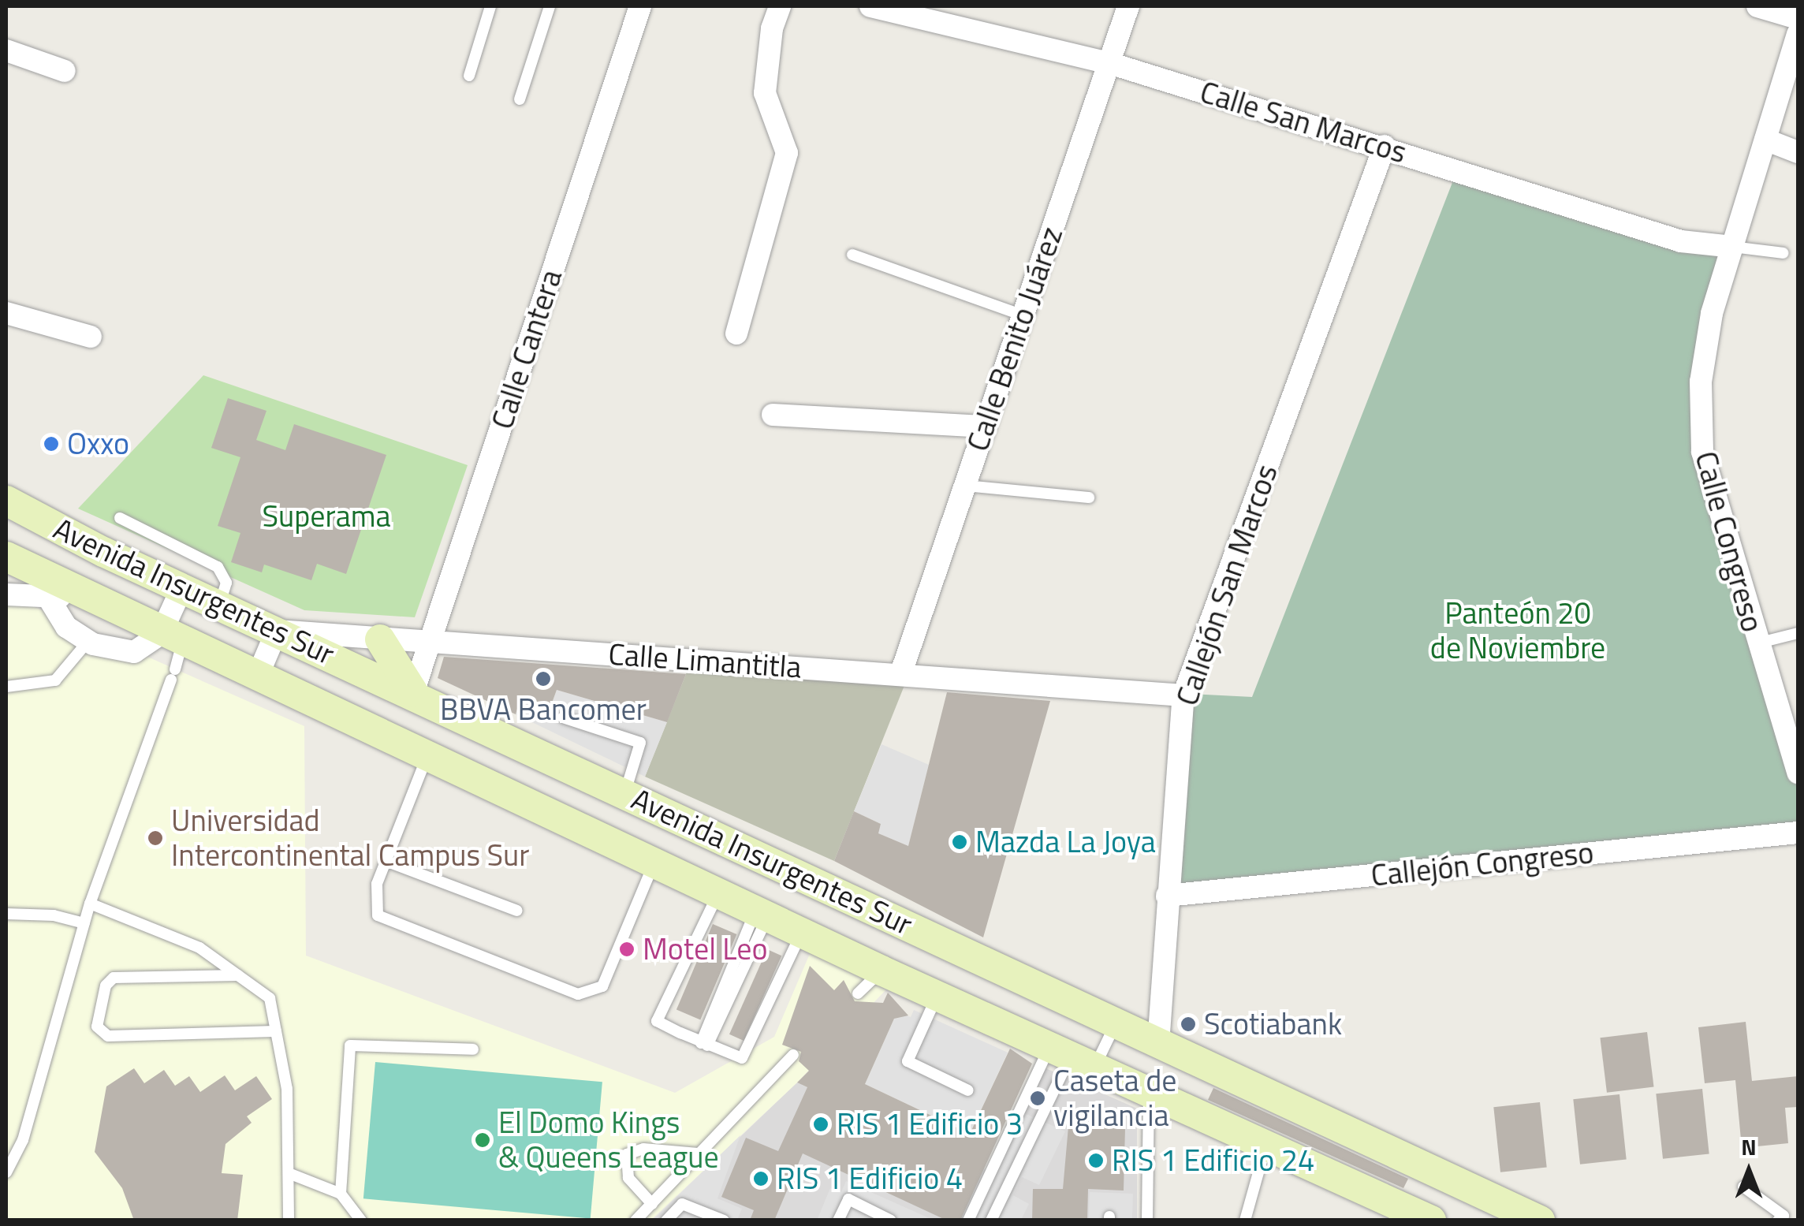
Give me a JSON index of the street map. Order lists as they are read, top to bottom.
{
  "streets": {
    "main road": ["Avenida Insurgentes Sur"],
    "street": [
      "Calle San Marcos",
      "Calle Benito Juárez",
      "Calle Cantera",
      "Calle Congreso",
      "Callejón San Marcos",
      "Calle Limantitla",
      "Callejón Congreso"
    ]
  },
  "crossings": [
    ["Calle San Marcos", "Calle Benito Juárez"],
    ["Calle San Marcos", "Calle Congreso"],
    ["Calle San Marcos", "Callejón San Marcos"],
    ["Calle Benito Juárez", "Calle Limantitla"],
    ["Calle Cantera", "Avenida Insurgentes Sur"],
    ["Calle Cantera", "Calle Limantitla"],
    ["Callejón San Marcos", "Avenida Insurgentes Sur"],
    ["Callejón San Marcos", "Calle Limantitla"],
    ["Callejón San Marcos", "Callejón Congreso"],
    ["Avenida Insurgentes Sur", "Calle Limantitla"]
  ],
  "parks": ["Superama", "Panteón 20 de Noviembre"],
  "places": [
    "Oxxo",
    "BBVA Bancomer",
    "Universidad Intercontinental Campus Sur",
    "Mazda La Joya",
    "Motel Leo",
    "Scotiabank",
    "Caseta de vigilancia",
    "RIS 1 Edificio 3",
    "El Domo Kings & Queens League",
    "RIS 1 Edificio 24",
    "RIS 1 Edificio 4"
  ],
  "north": "top"
}
